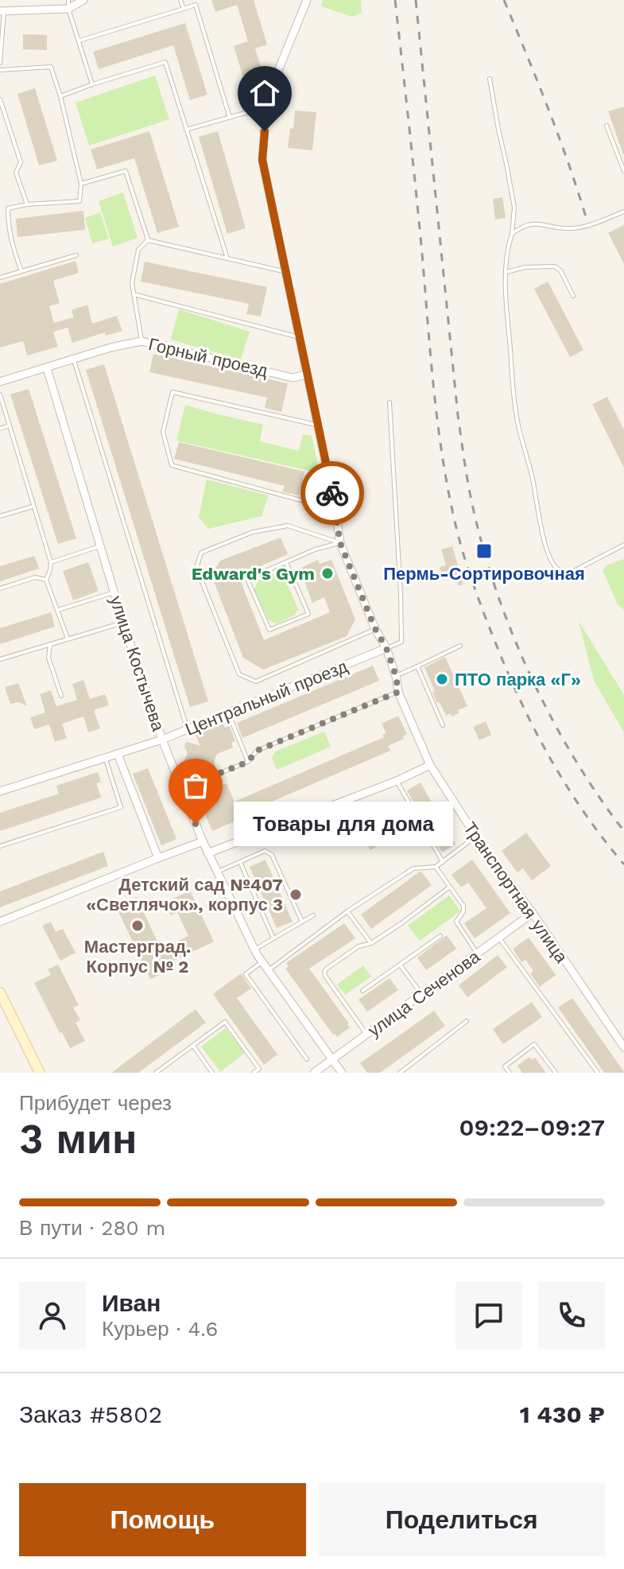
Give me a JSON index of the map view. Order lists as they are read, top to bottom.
{
  "streets": {
    "street": [
      "Горный проезд",
      "улица Костычева",
      "Центральный проезд",
      "Транспортная улица",
      "улица Сеченова"
    ]
  },
  "crossings": [
    ["Горный проезд", "улица Костычева"],
    ["Горный проезд", "Транспортная улица"],
    ["улица Костычева", "Центральный проезд"],
    ["улица Костычева", "улица Сеченова"],
    ["Центральный проезд", "Транспортная улица"],
    ["Транспортная улица", "улица Сеченова"]
  ],
  "places": {
    "transit": ["Пермь-Сортировочная"],
    "other": [
      "Edward's Gym",
      "ПТО парка «Г»",
      "Товары для дома",
      "Детский сад №407 «Светлячок», корпус 3",
      "Мастерград. Корпус № 2"
    ]
  },
  "page": {
    "bubble": "Товары для дома",
    "heading": ["3 мин", "Прибудет через", "09:22–09:27"],
    "panel": [
      "Иван",
      "Курьер · 4.6",
      "Заказ #5802",
      "1 430 ₽"
    ],
    "bar": "В пути · 280 m",
    "buttons": ["Помощь", "Поделиться"]
  }
}
